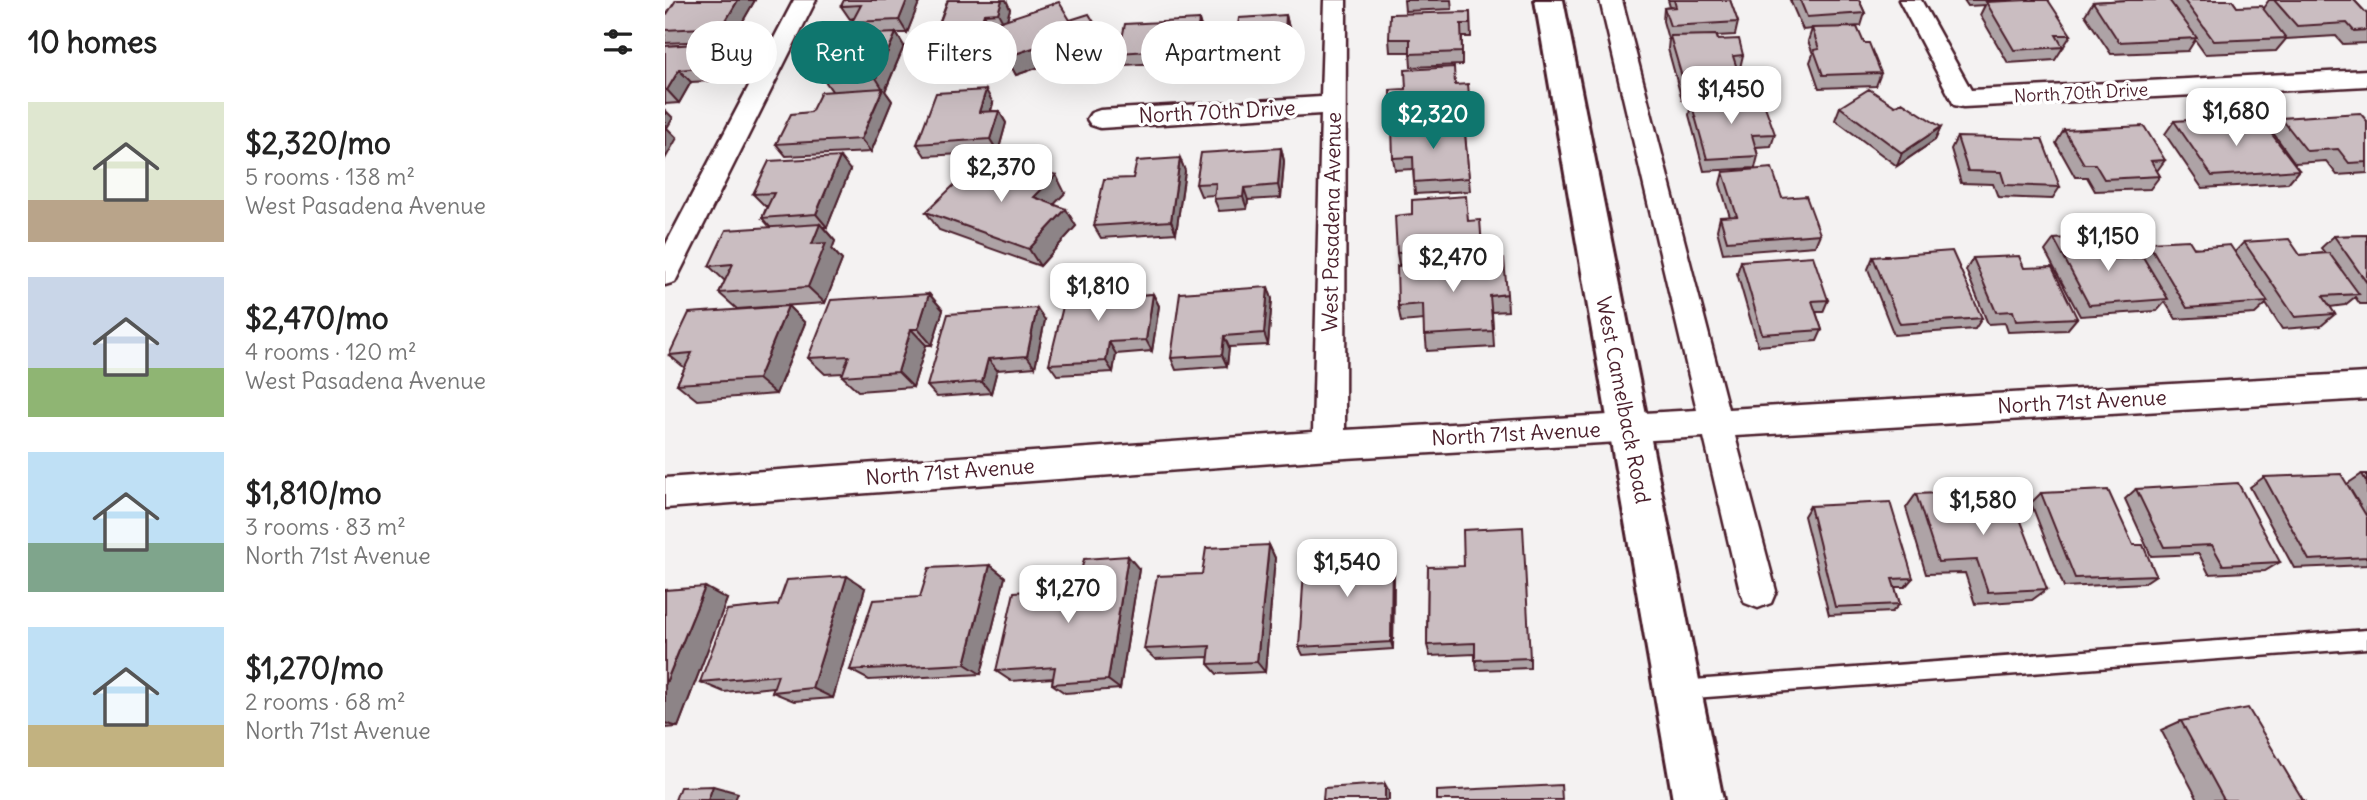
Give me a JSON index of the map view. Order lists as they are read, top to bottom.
{
  "streets": {
    "main road": ["West Camelback Road"],
    "street": ["North 70th Drive", "West Pasadena Avenue", "North 71st Avenue"]
  },
  "crossings": [
    ["North 70th Drive", "West Pasadena Avenue"],
    ["West Pasadena Avenue", "North 71st Avenue"],
    ["West Camelback Road", "North 71st Avenue"]
  ],
  "page": {
    "heading": "10 homes",
    "chip": [
      "Buy",
      "Rent",
      "Filters",
      "New",
      "Apartment"
    ],
    "price": [
      "$1,450",
      "$1,680",
      "$2,320",
      "$2,370",
      "$1,150",
      "$2,470",
      "$1,810",
      "$1,580",
      "$1,540",
      "$1,270"
    ],
    "list": [
      {
        "name": "$2,320/mo",
        "note": "5 rooms · 138 m² · West Pasadena Avenue"
      },
      {
        "name": "$2,470/mo",
        "note": "4 rooms · 120 m² · West Pasadena Avenue"
      },
      {
        "name": "$1,810/mo",
        "note": "3 rooms · 83 m² · North 71st Avenue"
      },
      {
        "name": "$1,270/mo",
        "note": "2 rooms · 68 m² · North 71st Avenue"
      }
    ]
  }
}
